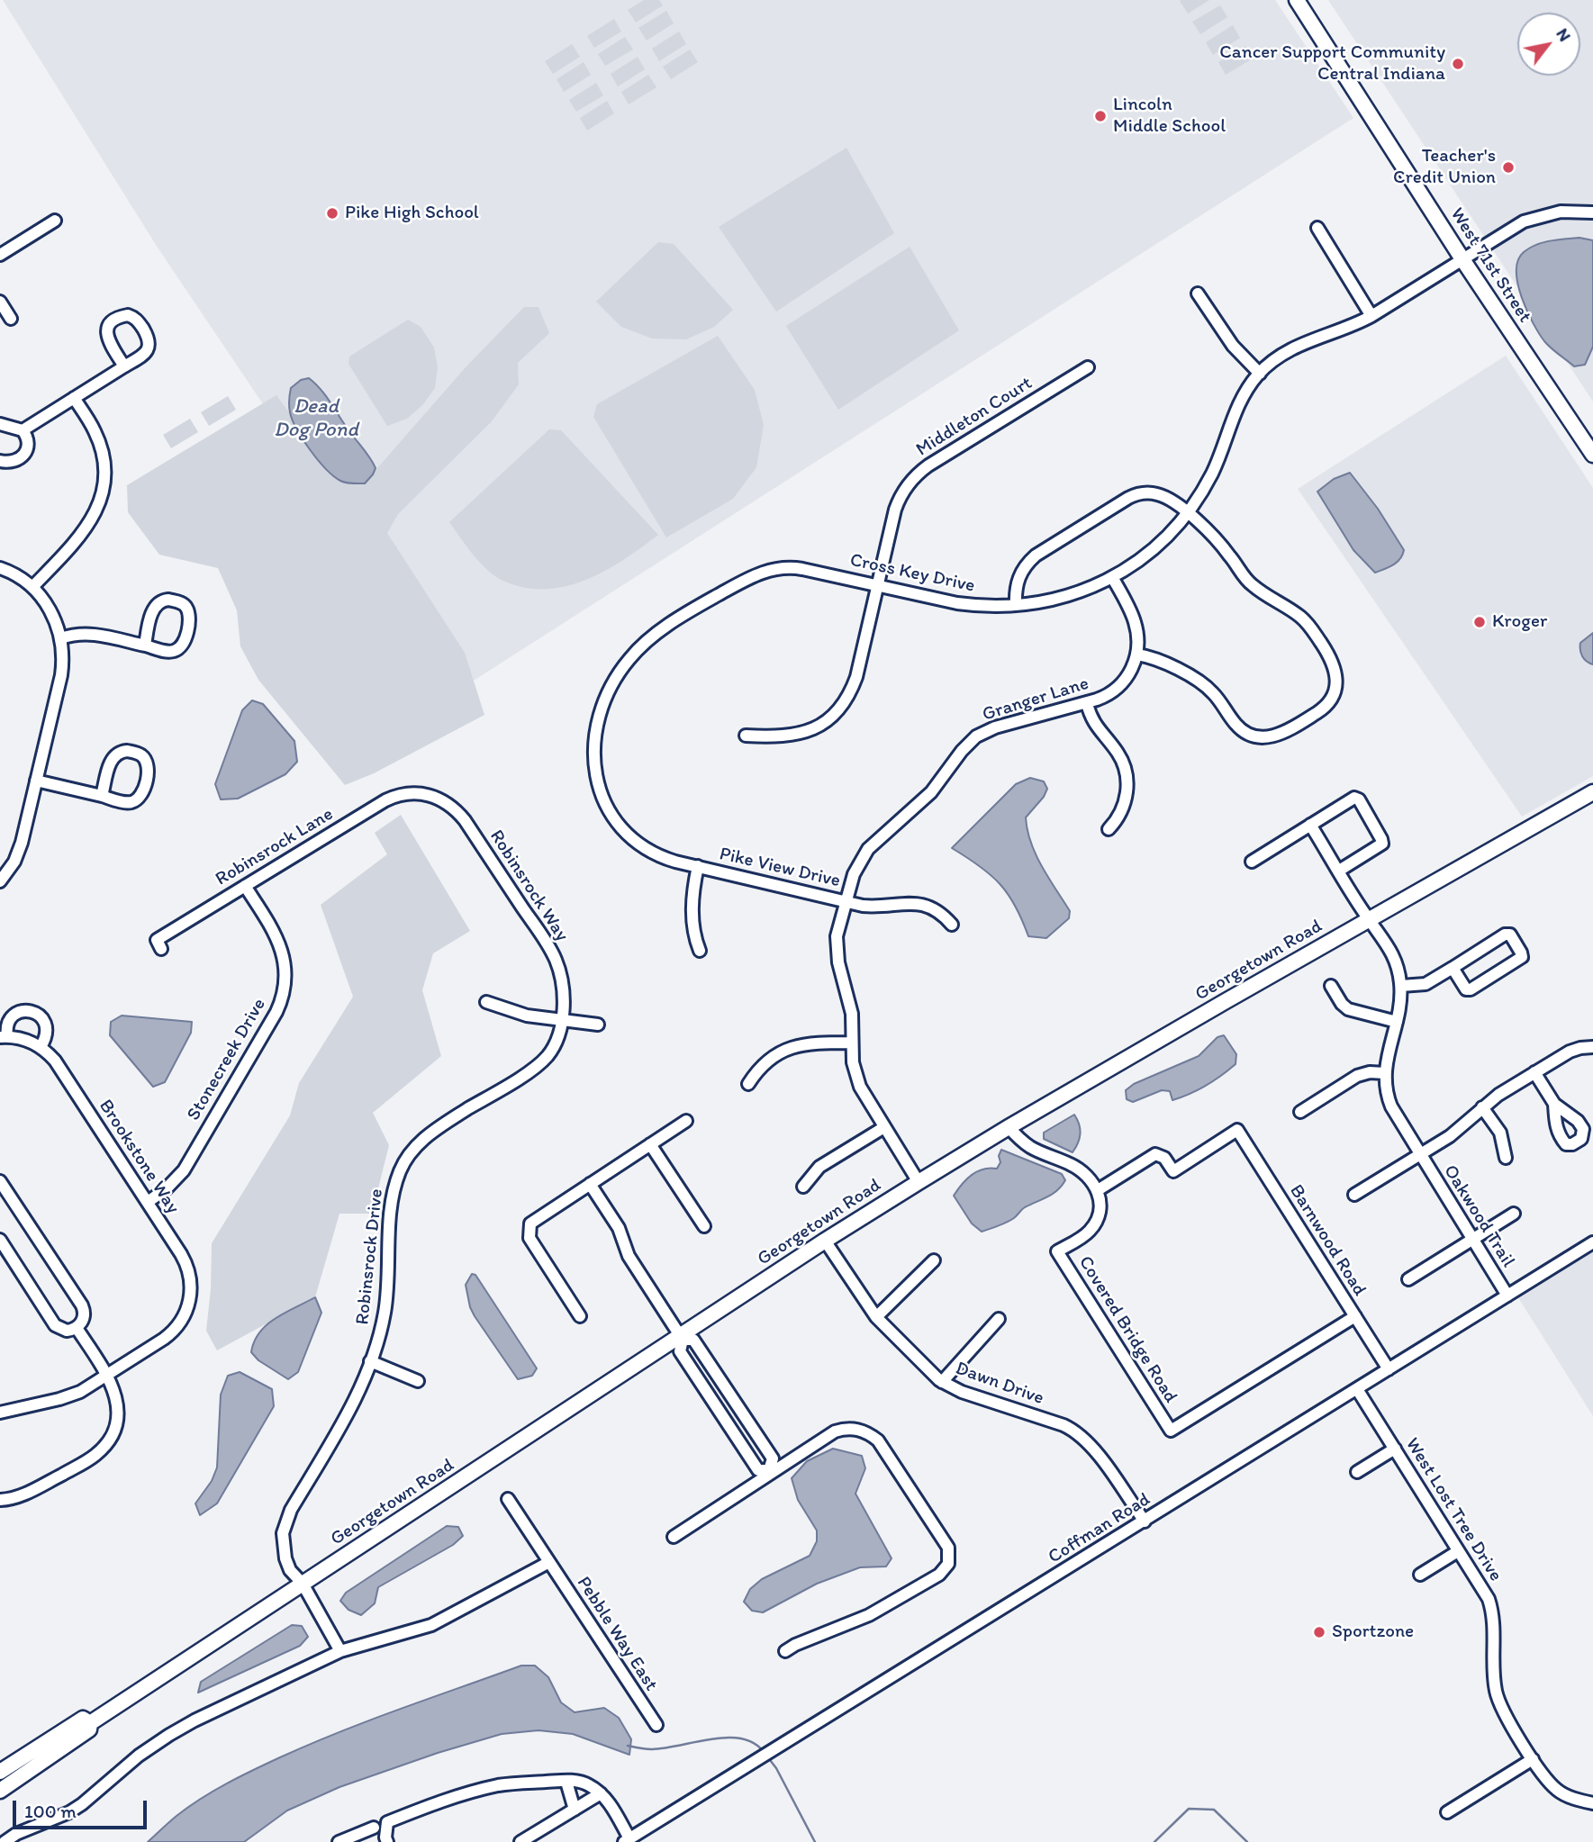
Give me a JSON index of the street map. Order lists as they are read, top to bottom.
{
  "streets": {
    "main road": ["West 71st Street", "Georgetown Road"],
    "street": [
      "Middleton Court",
      "Cross Key Drive",
      "Granger Lane",
      "Robinsrock Lane",
      "Pike View Drive",
      "Robinsrock Way",
      "Stonecreek Drive",
      "Brookstone Way",
      "Oakwood Trail",
      "Barnwood Road",
      "Robinsrock Drive",
      "Covered Bridge Road",
      "Dawn Drive",
      "West Lost Tree Drive",
      "Coffman Road",
      "Pebble Way East"
    ]
  },
  "crossings": [
    ["West 71st Street", "Cross Key Drive"],
    ["Middleton Court", "Cross Key Drive"],
    ["Cross Key Drive", "Pike View Drive"],
    ["Granger Lane", "Pike View Drive"],
    ["Robinsrock Lane", "Robinsrock Way"],
    ["Robinsrock Lane", "Stonecreek Drive"],
    ["Pike View Drive", "Georgetown Road"],
    ["Robinsrock Way", "Robinsrock Drive"],
    ["Georgetown Road", "Oakwood Trail"],
    ["Georgetown Road", "Robinsrock Drive"],
    ["Georgetown Road", "Dawn Drive"],
    ["Stonecreek Drive", "Brookstone Way"],
    ["Oakwood Trail", "Coffman Road"],
    ["Barnwood Road", "Covered Bridge Road"],
    ["Barnwood Road", "Coffman Road"],
    ["Dawn Drive", "Coffman Road"],
    ["West Lost Tree Drive", "Coffman Road"]
  ],
  "water": ["Dead Dog Pond"],
  "places": [
    "Cancer Support Community Central Indiana",
    "Lincoln Middle School",
    "Teacher's Credit Union",
    "Pike High School",
    "Kroger",
    "Sportzone"
  ],
  "scale_bar": "100 m",
  "north": "top right"
}
